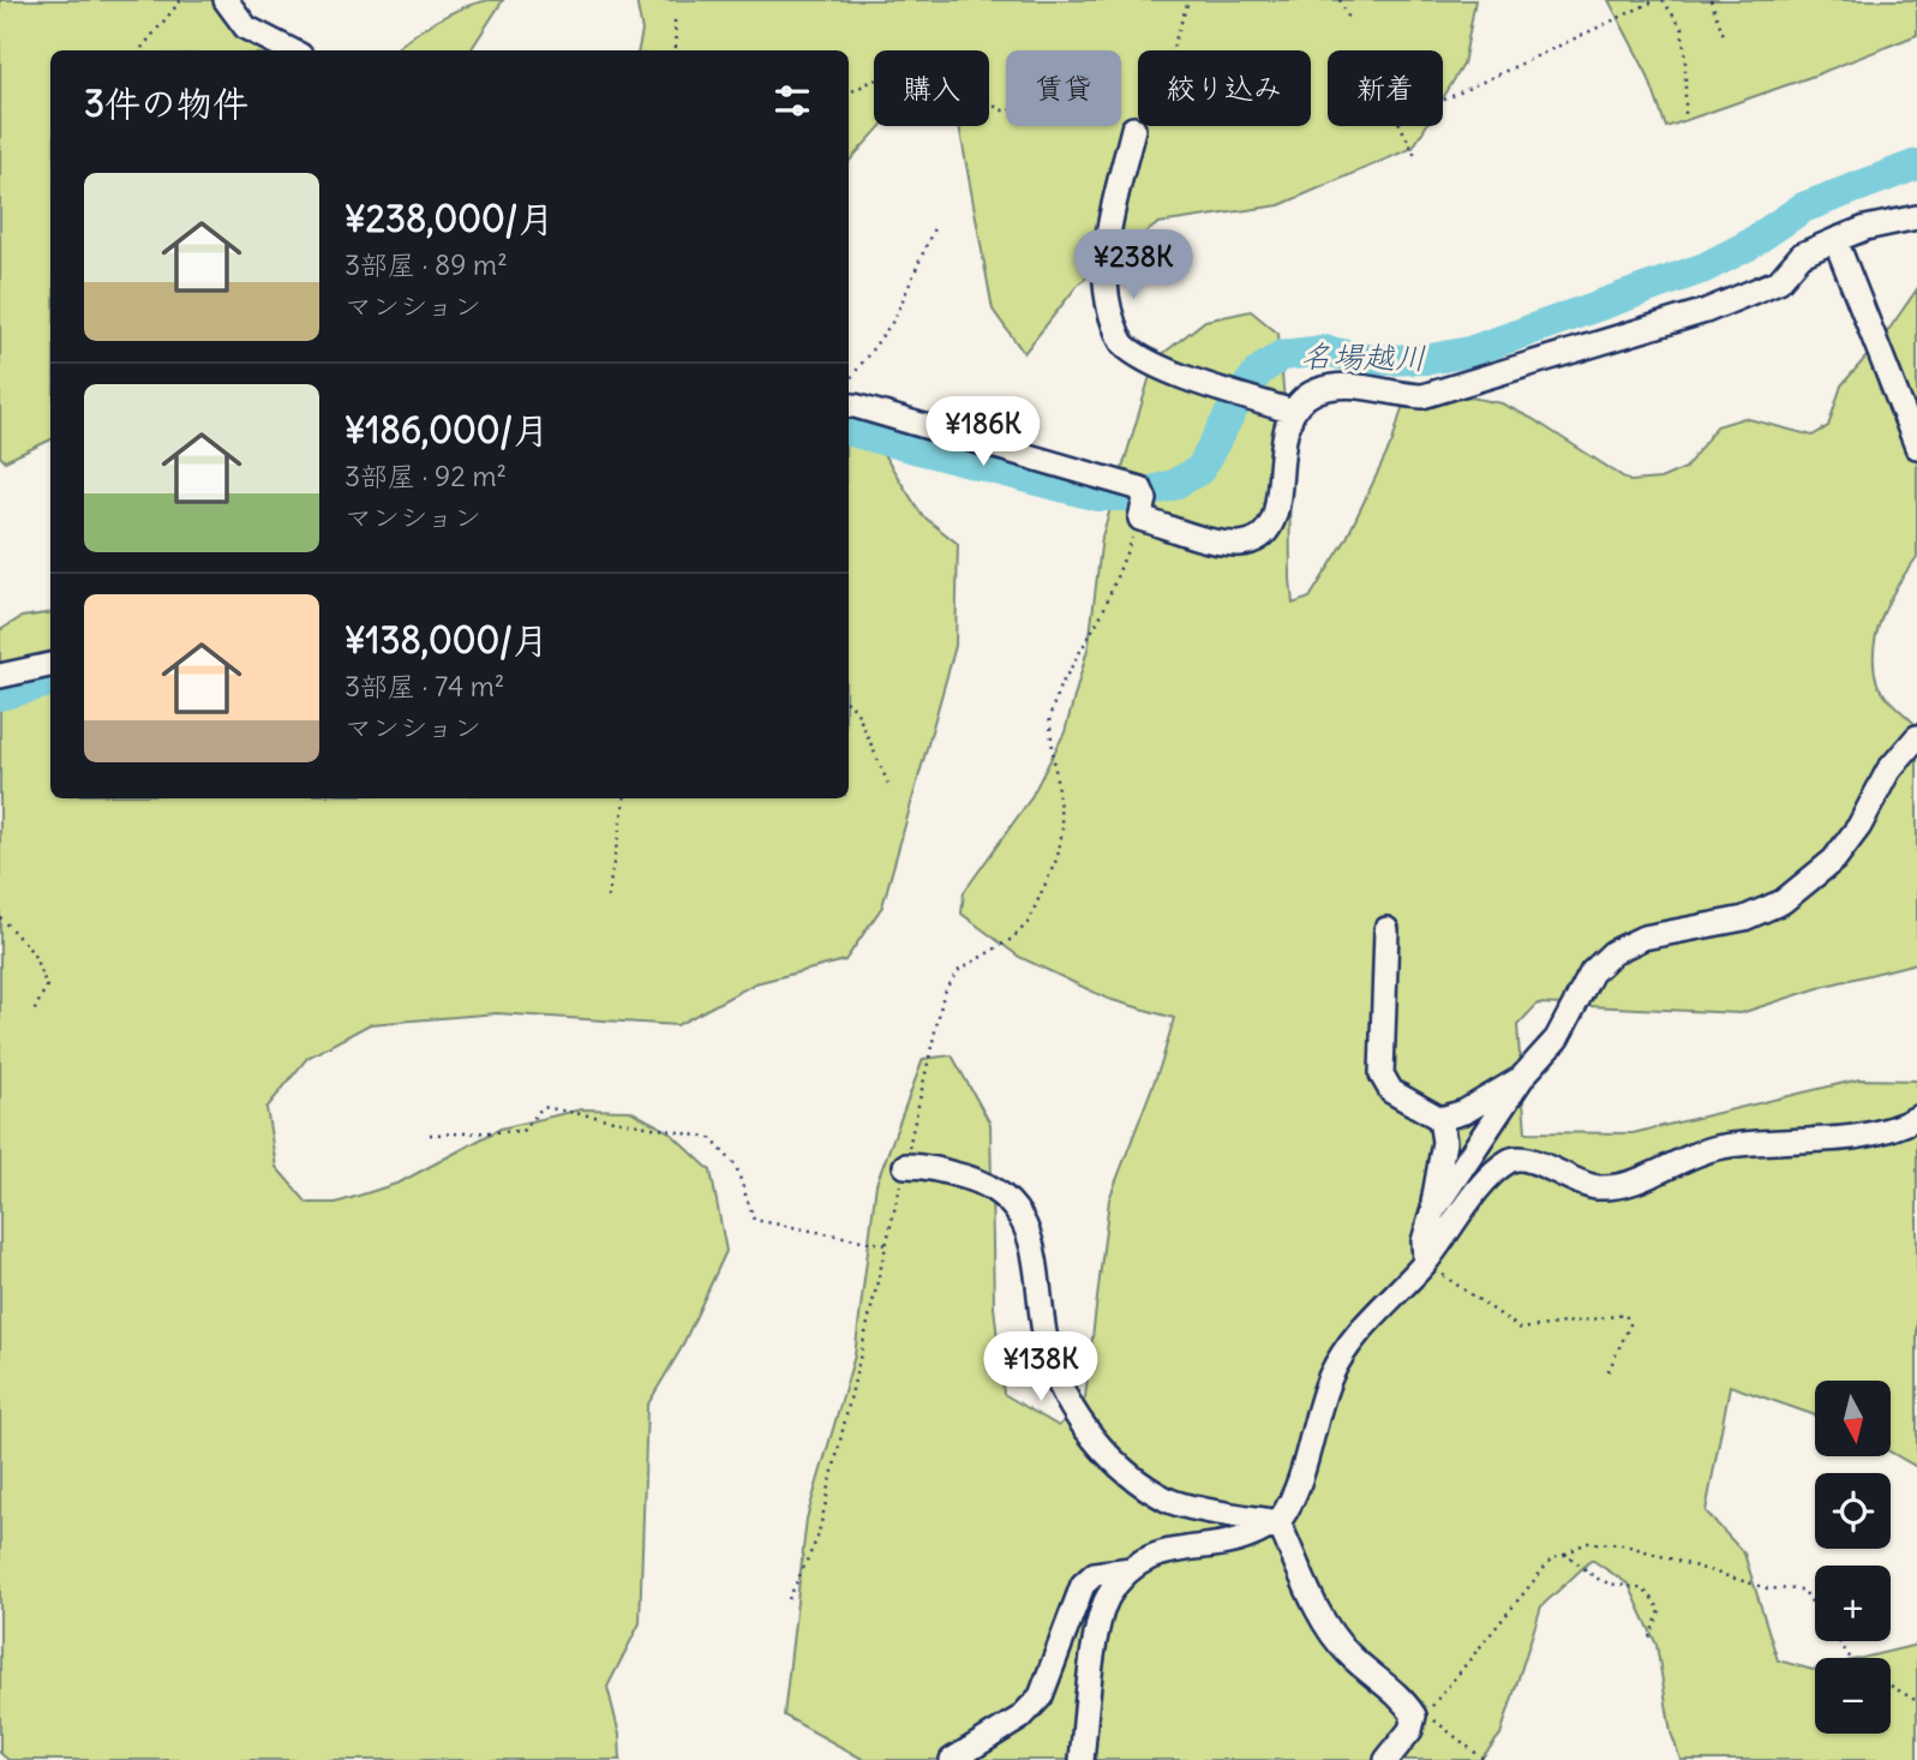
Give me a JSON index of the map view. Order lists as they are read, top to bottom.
{
  "water": ["名場越川"],
  "north": "bottom",
  "page": {
    "chip": [
      "購入",
      "賃貸",
      "絞り込み",
      "新着"
    ],
    "heading": "3件の物件",
    "list": [
      {
        "name": "¥238,000/月",
        "note": "3部屋 · 89 m² · マンション"
      },
      {
        "name": "¥186,000/月",
        "note": "3部屋 · 92 m² · マンション"
      },
      {
        "name": "¥138,000/月",
        "note": "3部屋 · 74 m² · マンション"
      }
    ],
    "price": ["¥238K", "¥186K", "¥138K"],
    "map_buttons": ["+", "−"]
  }
}
